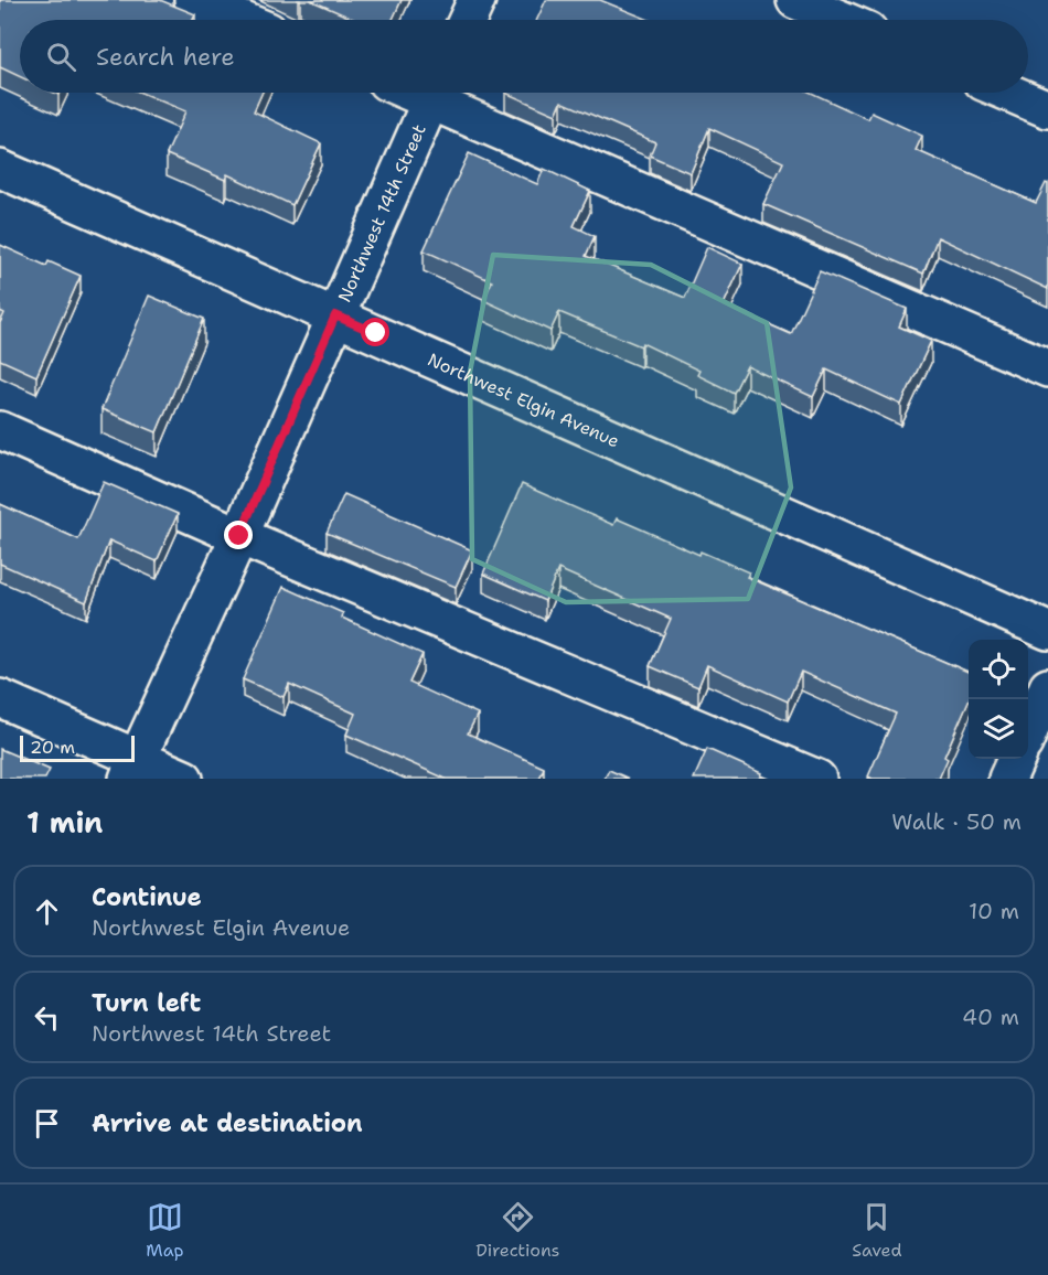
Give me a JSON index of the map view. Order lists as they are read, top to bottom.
{
  "streets": {
    "street": ["Northwest 14th Street", "Northwest Elgin Avenue"]
  },
  "crossings": [
    ["Northwest 14th Street", "Northwest Elgin Avenue"]
  ],
  "scale_bar": "20 m",
  "page": {
    "search": "Search here",
    "scale": "20 m",
    "heading": ["1 min", "Walk · 50 m"],
    "list": [
      ["Continue", "Northwest Elgin Avenue", "10 m"],
      ["Turn left", "Northwest 14th Street", "40 m"],
      "Arrive at destination"
    ],
    "nav": ["Map", "Directions", "Saved"]
  }
}
